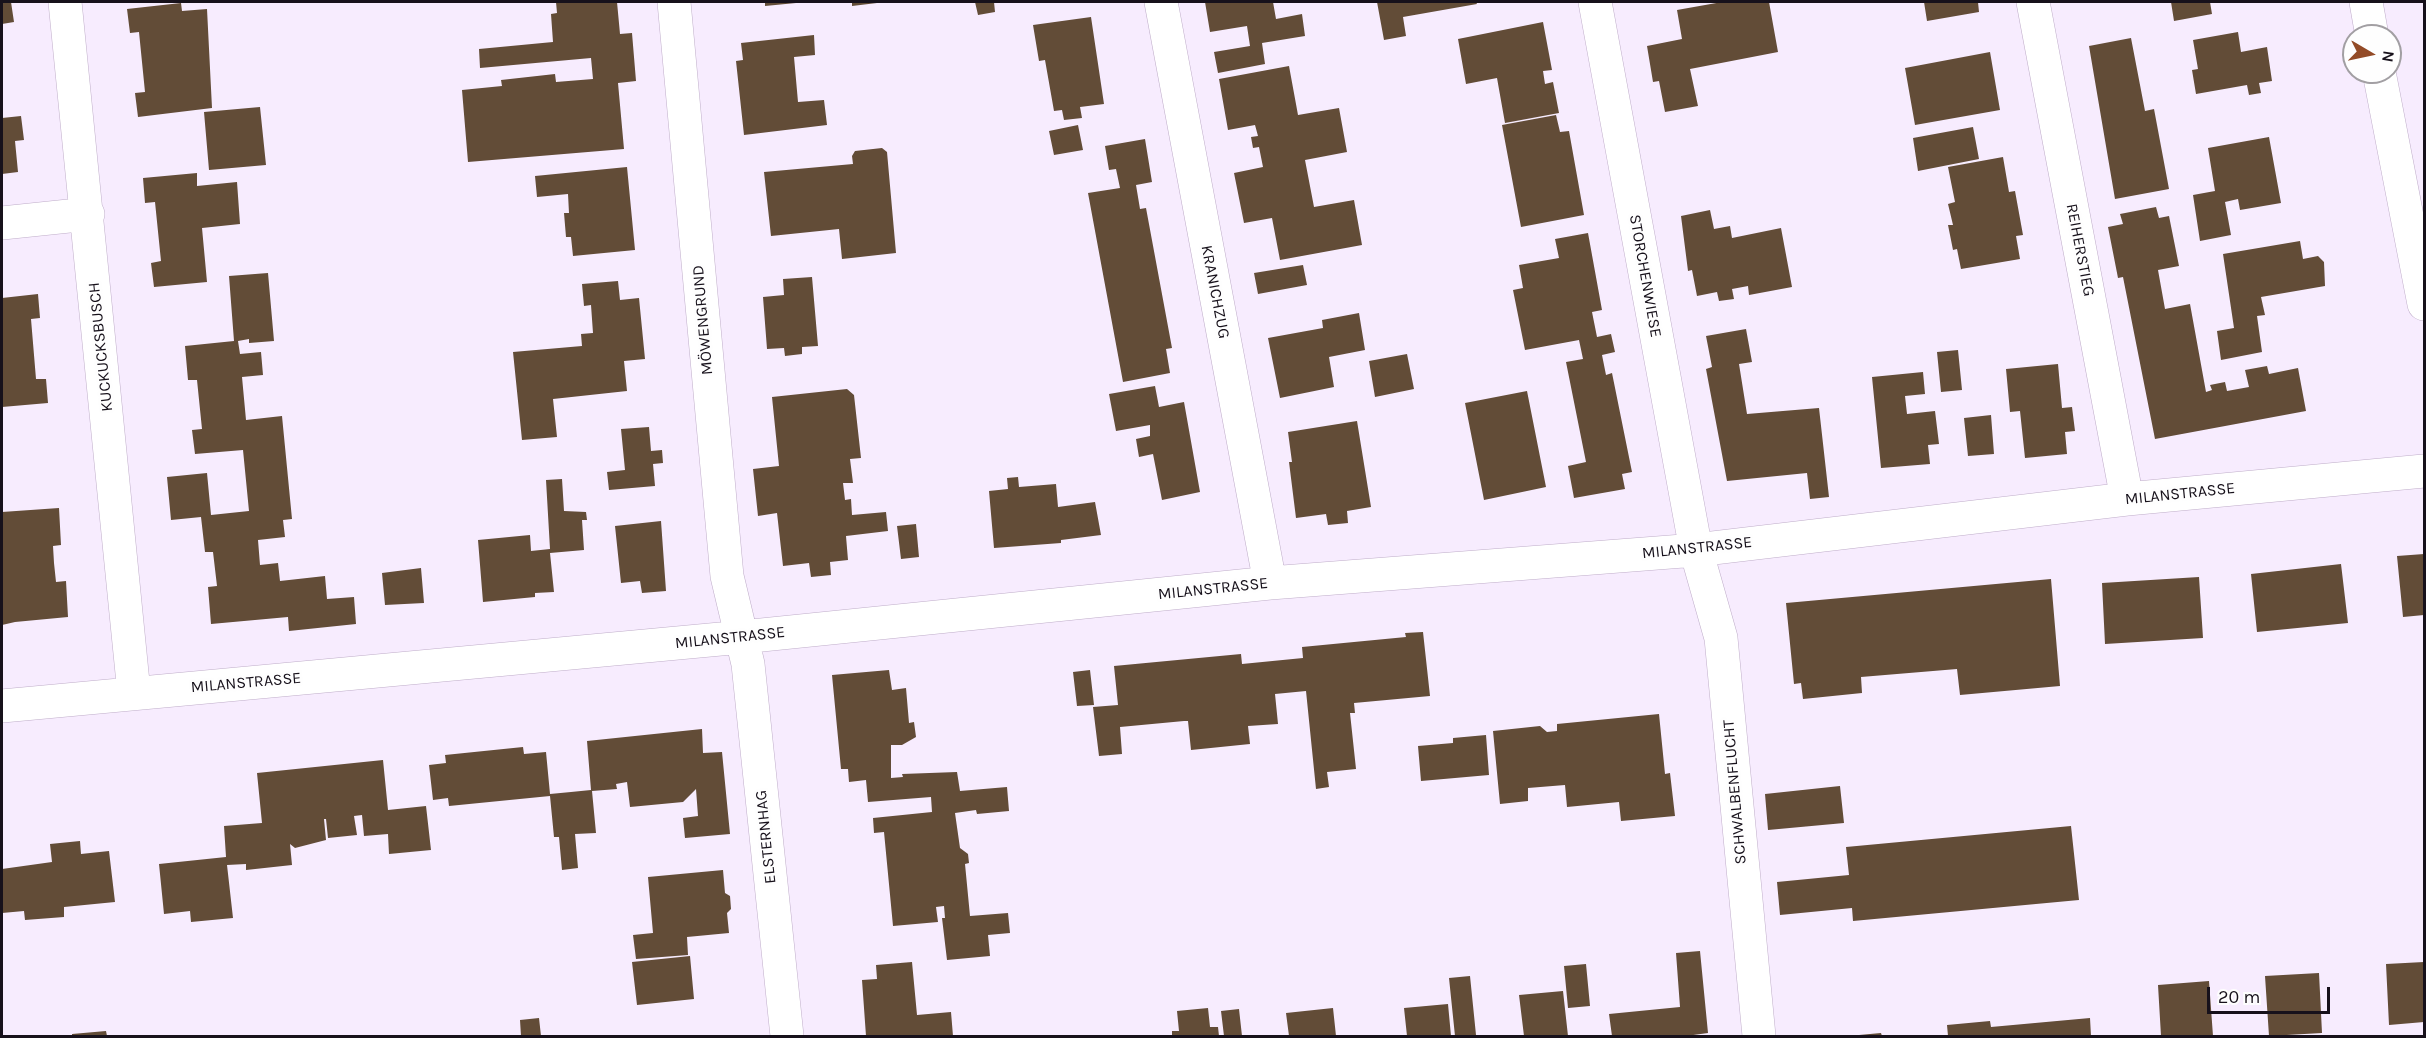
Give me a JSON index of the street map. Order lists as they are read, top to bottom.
{
  "streets": {
    "street": [
      "REIHERSTIEG",
      "STORCHENWIESE",
      "KRANICHZUG",
      "MÖWENGRUND",
      "KUCKUCKSBUSCH",
      "MILANSTRASSE",
      "SCHWALBENFLUCHT",
      "ELSTERNHAG"
    ]
  },
  "crossings": [
    ["REIHERSTIEG", "MILANSTRASSE"],
    ["STORCHENWIESE", "MILANSTRASSE"],
    ["STORCHENWIESE", "SCHWALBENFLUCHT"],
    ["KRANICHZUG", "MILANSTRASSE"],
    ["MÖWENGRUND", "MILANSTRASSE"],
    ["MÖWENGRUND", "ELSTERNHAG"],
    ["KUCKUCKSBUSCH", "MILANSTRASSE"],
    ["MILANSTRASSE", "SCHWALBENFLUCHT"],
    ["MILANSTRASSE", "ELSTERNHAG"]
  ],
  "scale_bar": "20 m",
  "north": "right"
}
